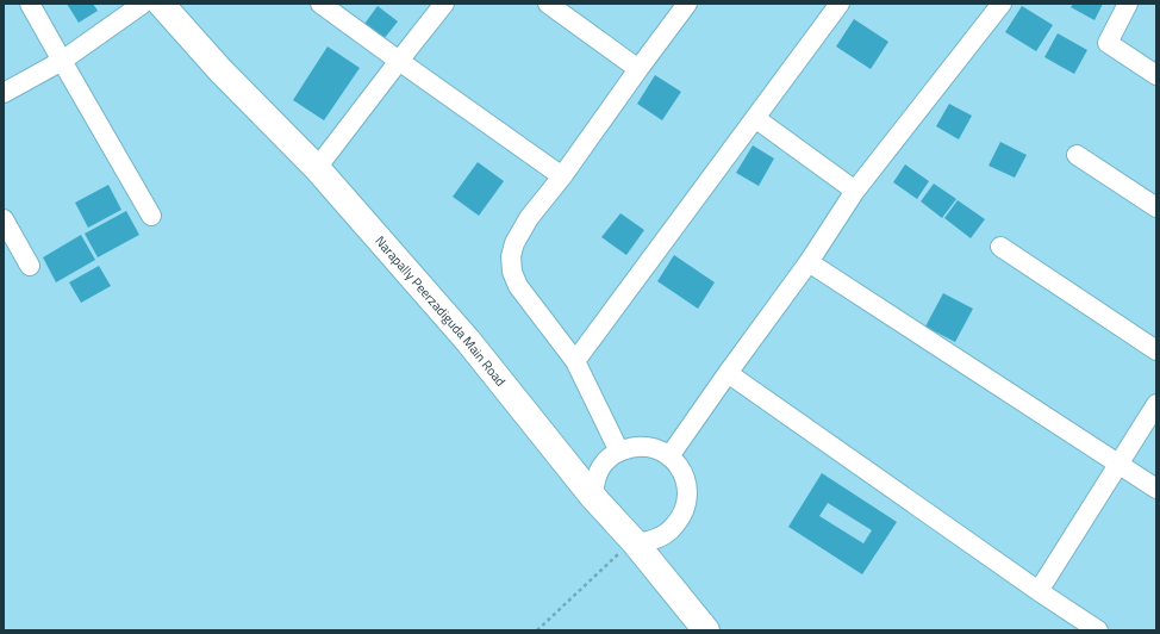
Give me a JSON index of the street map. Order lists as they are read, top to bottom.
{
  "streets": {
    "street": ["Narapally Peerzadiguda Main Road"]
  }
}
